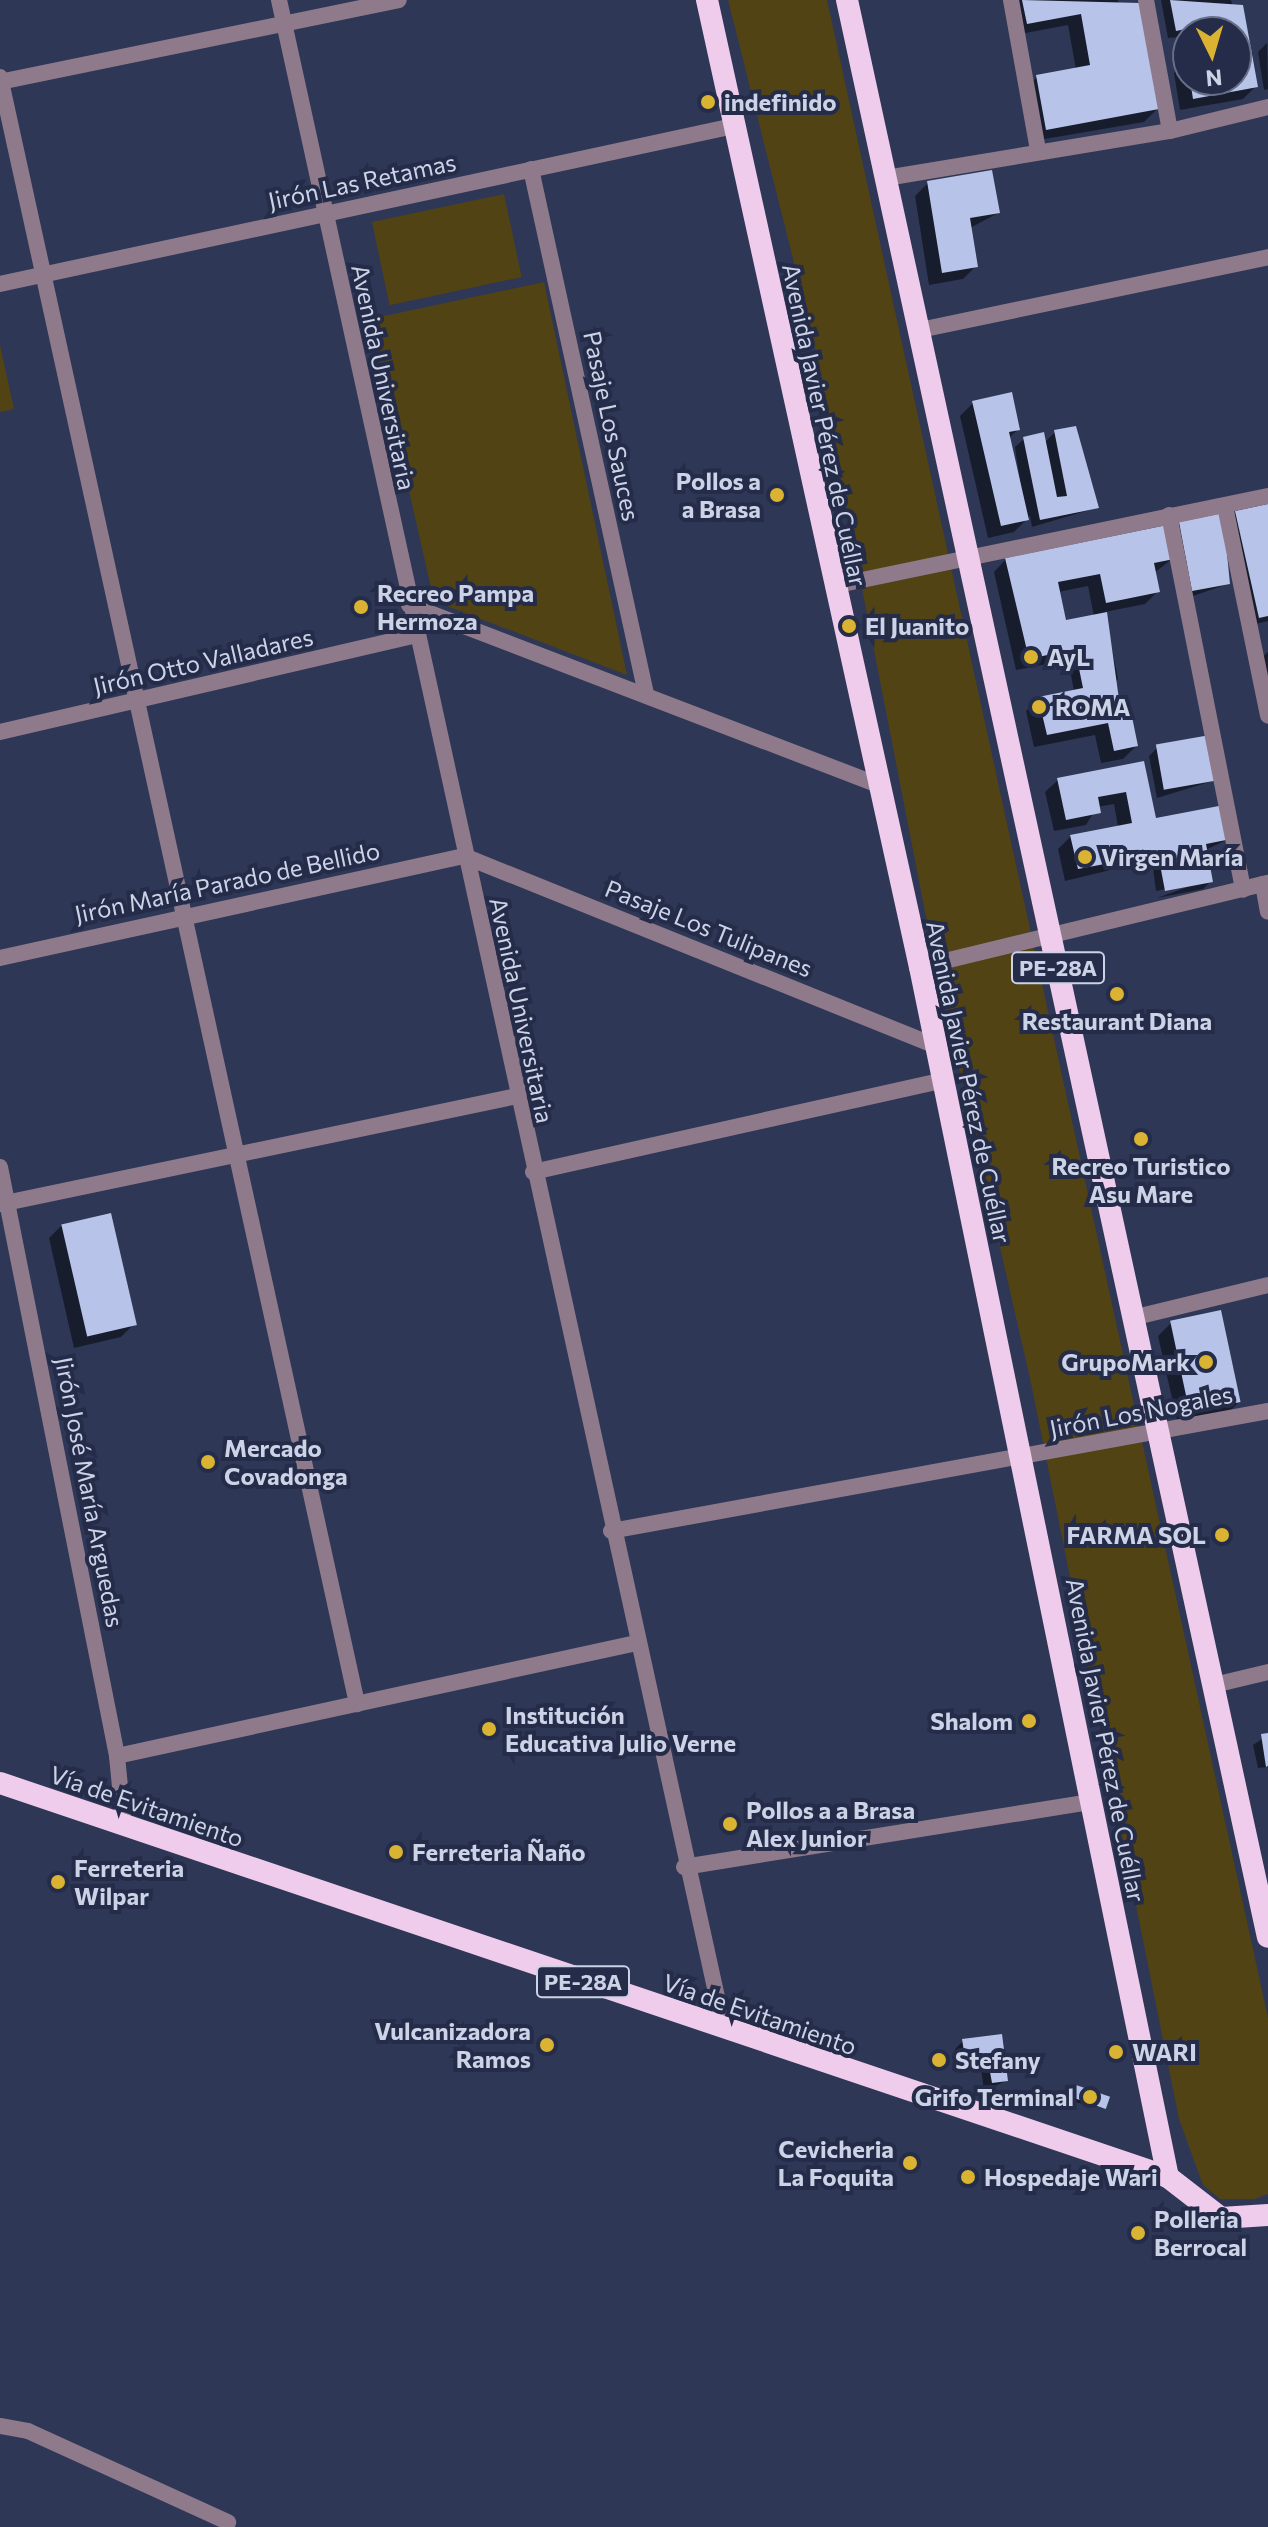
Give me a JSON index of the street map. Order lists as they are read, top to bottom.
{
  "streets": {
    "highway": ["Avenida Javier Pérez de Cuéllar", "PE-28A", "Vía de Evitamiento"],
    "street": [
      "Jirón Las Retamas",
      "Avenida Universitaria",
      "Pasaje Los Sauces",
      "Jirón Otto Valladares",
      "Jirón María Parado de Bellido",
      "Pasaje Los Tulipanes",
      "Jirón Los Nogales",
      "Jirón José María Arguedas"
    ]
  },
  "crossings": [
    ["Jirón Las Retamas", "Avenida Universitaria"],
    ["Jirón Las Retamas", "Avenida Javier Pérez de Cuéllar"],
    ["Jirón Las Retamas", "Pasaje Los Sauces"],
    ["Avenida Universitaria", "Jirón Otto Valladares"],
    ["Avenida Universitaria", "Jirón María Parado de Bellido"],
    ["Avenida Universitaria", "Pasaje Los Tulipanes"],
    ["Avenida Universitaria", "Jirón Los Nogales"],
    ["Avenida Universitaria", "Vía de Evitamiento"],
    ["Avenida Javier Pérez de Cuéllar", "Pasaje Los Tulipanes"],
    ["Avenida Javier Pérez de Cuéllar", "Jirón Los Nogales"],
    ["Avenida Javier Pérez de Cuéllar", "Vía de Evitamiento"],
    ["Jirón María Parado de Bellido", "Pasaje Los Tulipanes"],
    ["PE-28A", "Jirón Los Nogales"],
    ["Jirón José María Arguedas", "Vía de Evitamiento"]
  ],
  "places": [
    "indefinido",
    "Pollos a a Brasa",
    "Recreo Pampa Hermoza",
    "El Juanito",
    "AyL",
    "ROMA",
    "Virgen María",
    "Restaurant Diana",
    "Recreo Turistico Asu Mare",
    "GrupoMark",
    "Mercado Covadonga",
    "FARMA SOL",
    "Shalom",
    "Institución Educativa Julio Verne",
    "Pollos a a Brasa Alex Junior",
    "Ferreteria Ñaño",
    "Ferreteria Wilpar",
    "Vulcanizadora Ramos",
    "WARI",
    "Stefany",
    "Grifo Terminal",
    "Cevicheria La Foquita",
    "Hospedaje Wari",
    "Polleria Berrocal"
  ],
  "north": "bottom"
}
